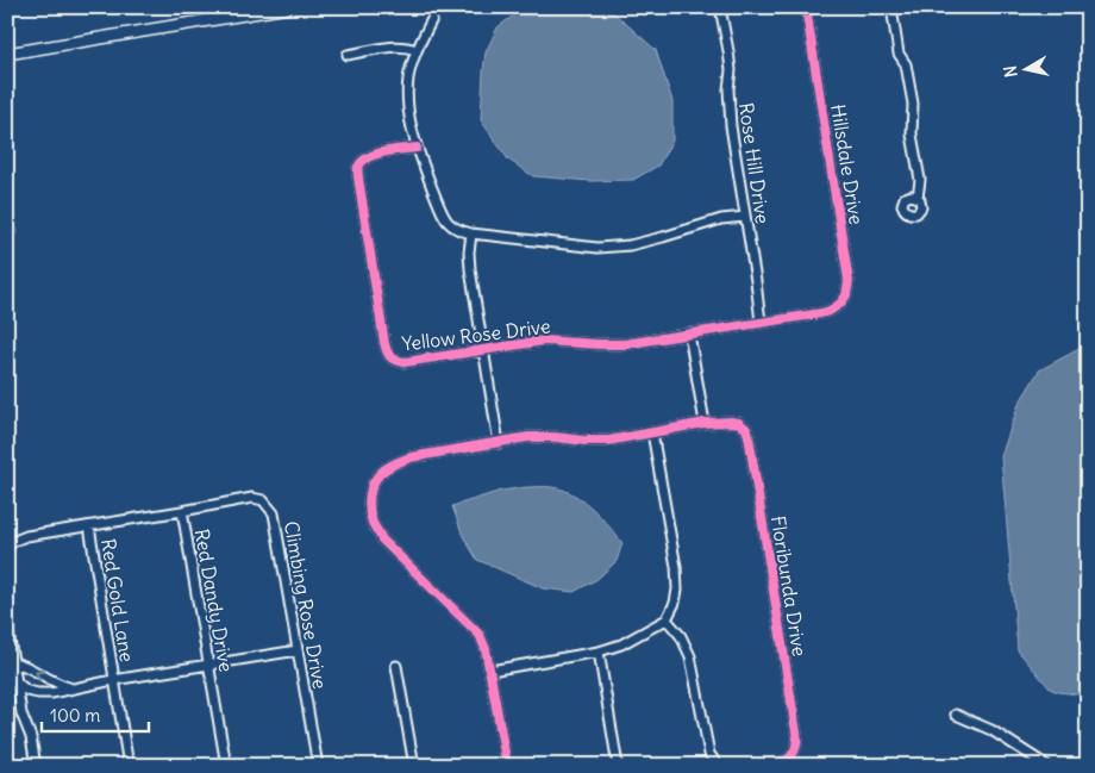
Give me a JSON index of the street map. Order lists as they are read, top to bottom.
{
  "streets": {
    "street": [
      "Rose Hill Drive",
      "Hillsdale Drive",
      "Yellow Rose Drive",
      "Floribunda Drive",
      "Red Gold Lane",
      "Red Dandy Drive",
      "Climbing Rose Drive"
    ]
  },
  "crossings": [
    ["Rose Hill Drive", "Yellow Rose Drive"],
    ["Hillsdale Drive", "Yellow Rose Drive"],
    ["Red Gold Lane", "Climbing Rose Drive"],
    ["Red Dandy Drive", "Climbing Rose Drive"]
  ],
  "scale_bar": "100 m",
  "north": "left"
}
